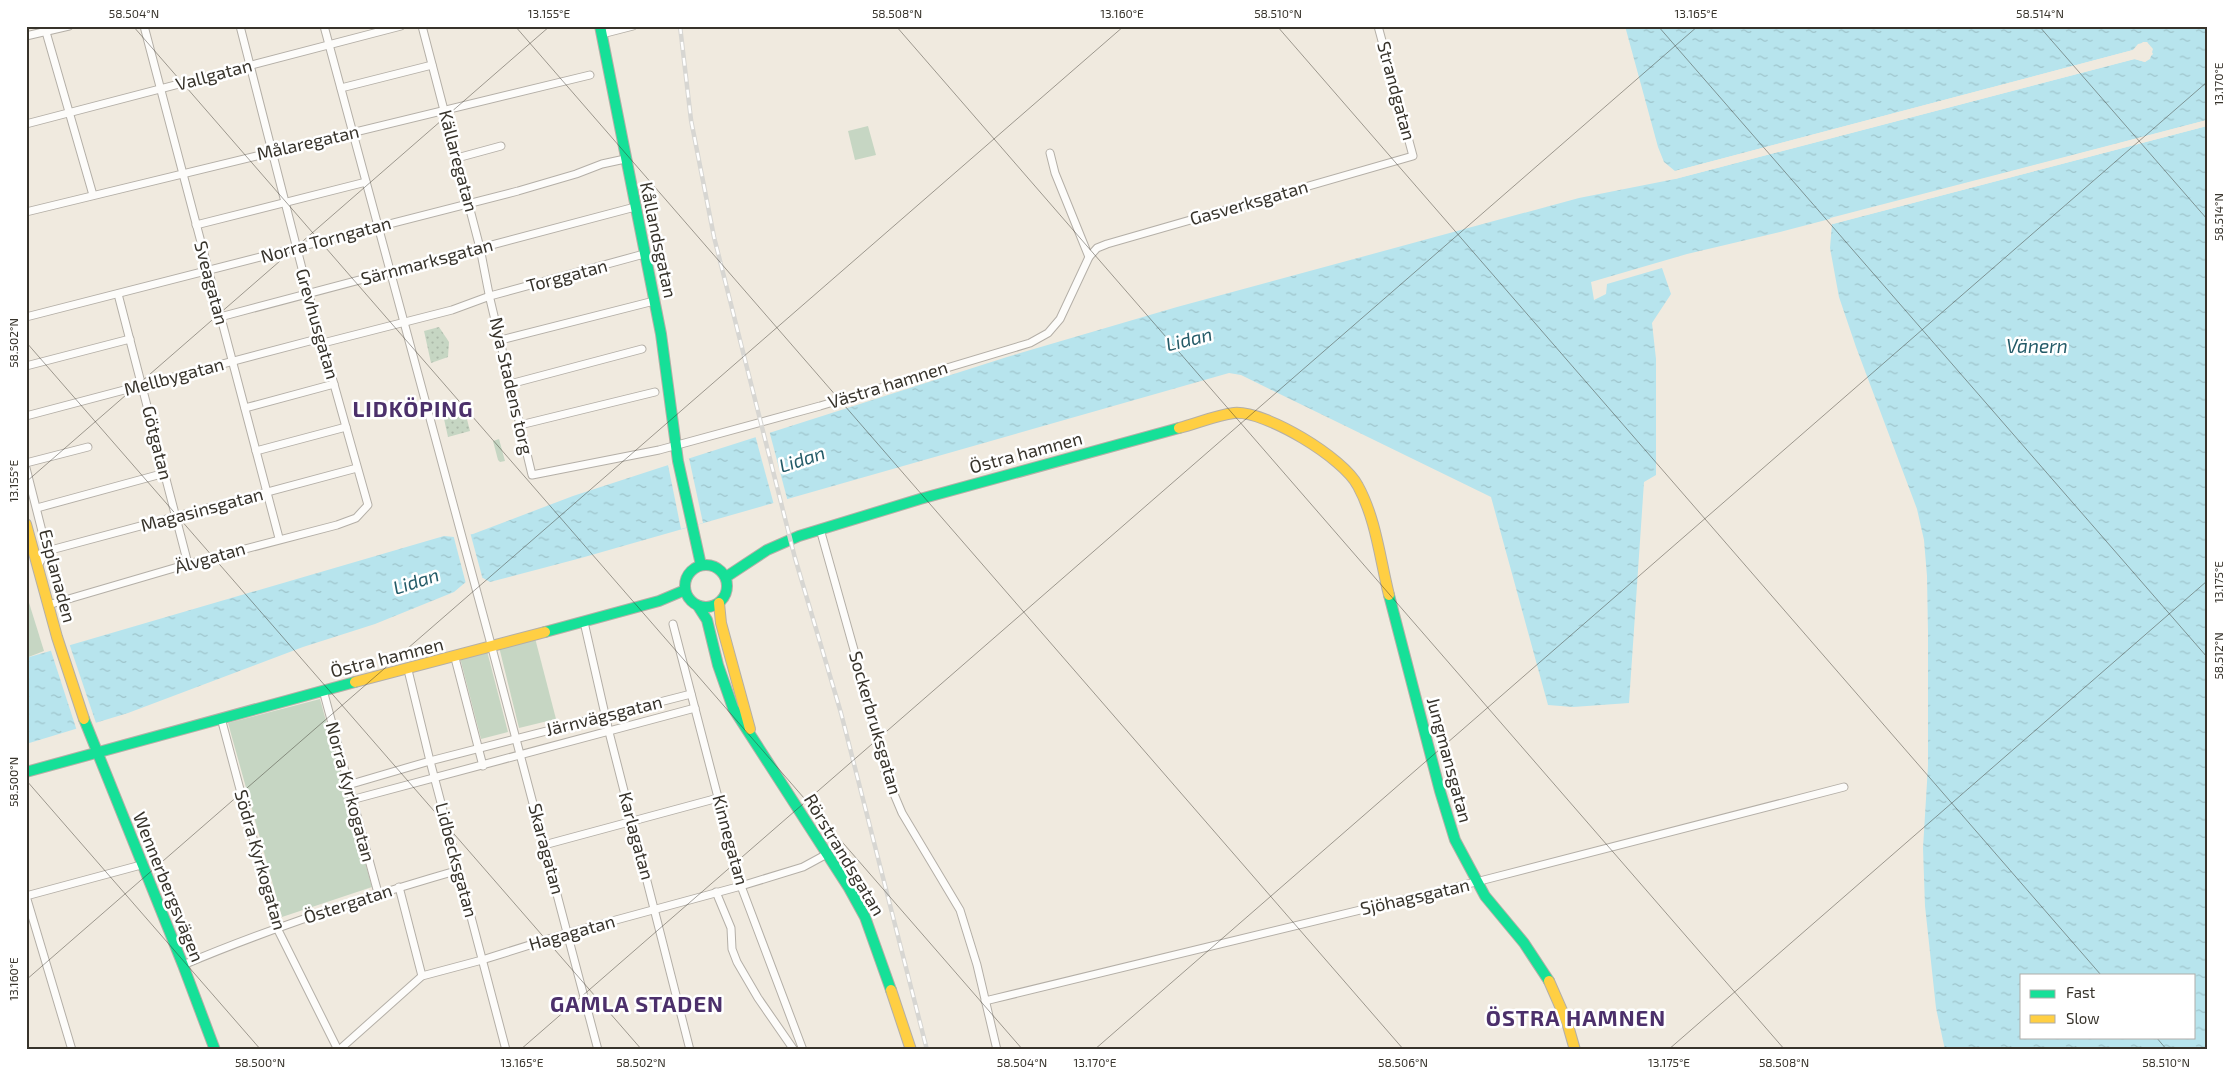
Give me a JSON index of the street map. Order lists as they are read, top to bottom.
{
  "streets": {
    "street": [
      "Vallgatan",
      "Strandgatan",
      "Målaregatan",
      "Källaregatan",
      "Gasverksgatan",
      "Norra Torngatan",
      "Kållandsgatan",
      "Särnmarksgatan",
      "Torggatan",
      "Sveagatan",
      "Grevhusgatan",
      "Mellbygatan",
      "Västra hamnen",
      "Nya Stadens torg",
      "Götgatan",
      "Östra hamnen",
      "Magasinsgatan",
      "Älvgatan",
      "Esplanaden",
      "Järnvägsgatan",
      "Sockerbruksgatan",
      "Jungmansgatan",
      "Norra Kyrkogatan",
      "Karlagatan",
      "Kinnegatan",
      "Skaragatan",
      "Rörstrandsgatan",
      "Södra Kyrkogatan",
      "Lidbecksgatan",
      "Wennerbergsvägen",
      "Sjöhagsgatan",
      "Östergatan",
      "Hagagatan"
    ]
  },
  "crossings": [
    ["Vallgatan", "Sveagatan"],
    ["Vallgatan", "Grevhusgatan"],
    ["Vallgatan", "Skaragatan"],
    ["Strandgatan", "Gasverksgatan"],
    ["Målaregatan", "Källaregatan"],
    ["Målaregatan", "Sveagatan"],
    ["Målaregatan", "Grevhusgatan"],
    ["Målaregatan", "Skaragatan"],
    ["Källaregatan", "Norra Torngatan"],
    ["Källaregatan", "Särnmarksgatan"],
    ["Källaregatan", "Torggatan"],
    ["Källaregatan", "Nya Stadens torg"],
    ["Gasverksgatan", "Västra hamnen"],
    ["Norra Torngatan", "Kållandsgatan"],
    ["Norra Torngatan", "Sveagatan"],
    ["Norra Torngatan", "Grevhusgatan"],
    ["Norra Torngatan", "Götgatan"],
    ["Norra Torngatan", "Skaragatan"],
    ["Kållandsgatan", "Särnmarksgatan"],
    ["Kållandsgatan", "Torggatan"],
    ["Kållandsgatan", "Västra hamnen"],
    ["Kållandsgatan", "Östra hamnen"],
    ["Kållandsgatan", "Rörstrandsgatan"],
    ["Särnmarksgatan", "Sveagatan"],
    ["Särnmarksgatan", "Grevhusgatan"],
    ["Särnmarksgatan", "Skaragatan"],
    ["Torggatan", "Mellbygatan"],
    ["Torggatan", "Nya Stadens torg"],
    ["Torggatan", "Skaragatan"],
    ["Sveagatan", "Mellbygatan"],
    ["Sveagatan", "Magasinsgatan"],
    ["Sveagatan", "Älvgatan"],
    ["Grevhusgatan", "Mellbygatan"],
    ["Grevhusgatan", "Magasinsgatan"],
    ["Grevhusgatan", "Älvgatan"],
    ["Mellbygatan", "Götgatan"],
    ["Mellbygatan", "Skaragatan"],
    ["Västra hamnen", "Nya Stadens torg"],
    ["Götgatan", "Magasinsgatan"],
    ["Götgatan", "Älvgatan"],
    ["Östra hamnen", "Sockerbruksgatan"],
    ["Östra hamnen", "Jungmansgatan"],
    ["Östra hamnen", "Norra Kyrkogatan"],
    ["Östra hamnen", "Karlagatan"],
    ["Östra hamnen", "Skaragatan"],
    ["Östra hamnen", "Rörstrandsgatan"],
    ["Östra hamnen", "Södra Kyrkogatan"],
    ["Östra hamnen", "Lidbecksgatan"],
    ["Östra hamnen", "Wennerbergsvägen"],
    ["Älvgatan", "Esplanaden"],
    ["Esplanaden", "Wennerbergsvägen"],
    ["Järnvägsgatan", "Norra Kyrkogatan"],
    ["Järnvägsgatan", "Karlagatan"],
    ["Järnvägsgatan", "Kinnegatan"],
    ["Järnvägsgatan", "Skaragatan"],
    ["Järnvägsgatan", "Lidbecksgatan"],
    ["Sockerbruksgatan", "Sjöhagsgatan"],
    ["Jungmansgatan", "Sjöhagsgatan"],
    ["Norra Kyrkogatan", "Östergatan"],
    ["Karlagatan", "Hagagatan"],
    ["Kinnegatan", "Hagagatan"],
    ["Skaragatan", "Hagagatan"],
    ["Rörstrandsgatan", "Hagagatan"],
    ["Södra Kyrkogatan", "Östergatan"],
    ["Södra Kyrkogatan", "Hagagatan"],
    ["Lidbecksgatan", "Östergatan"],
    ["Lidbecksgatan", "Hagagatan"],
    ["Wennerbergsvägen", "Östergatan"]
  ],
  "districts": ["LIDKÖPING", "GAMLA STADEN", "ÖSTRA HAMNEN"],
  "water": ["Lidan", "Vänern"],
  "legend": ["Fast", "Slow"],
  "coordinates": [
    "58.504°N",
    "13.155°E",
    "58.508°N",
    "13.160°E",
    "58.510°N",
    "13.165°E",
    "58.514°N",
    "13.170°E",
    "58.502°N",
    "13.175°E",
    "58.512°N",
    "58.500°N",
    "58.506°N"
  ]
}
